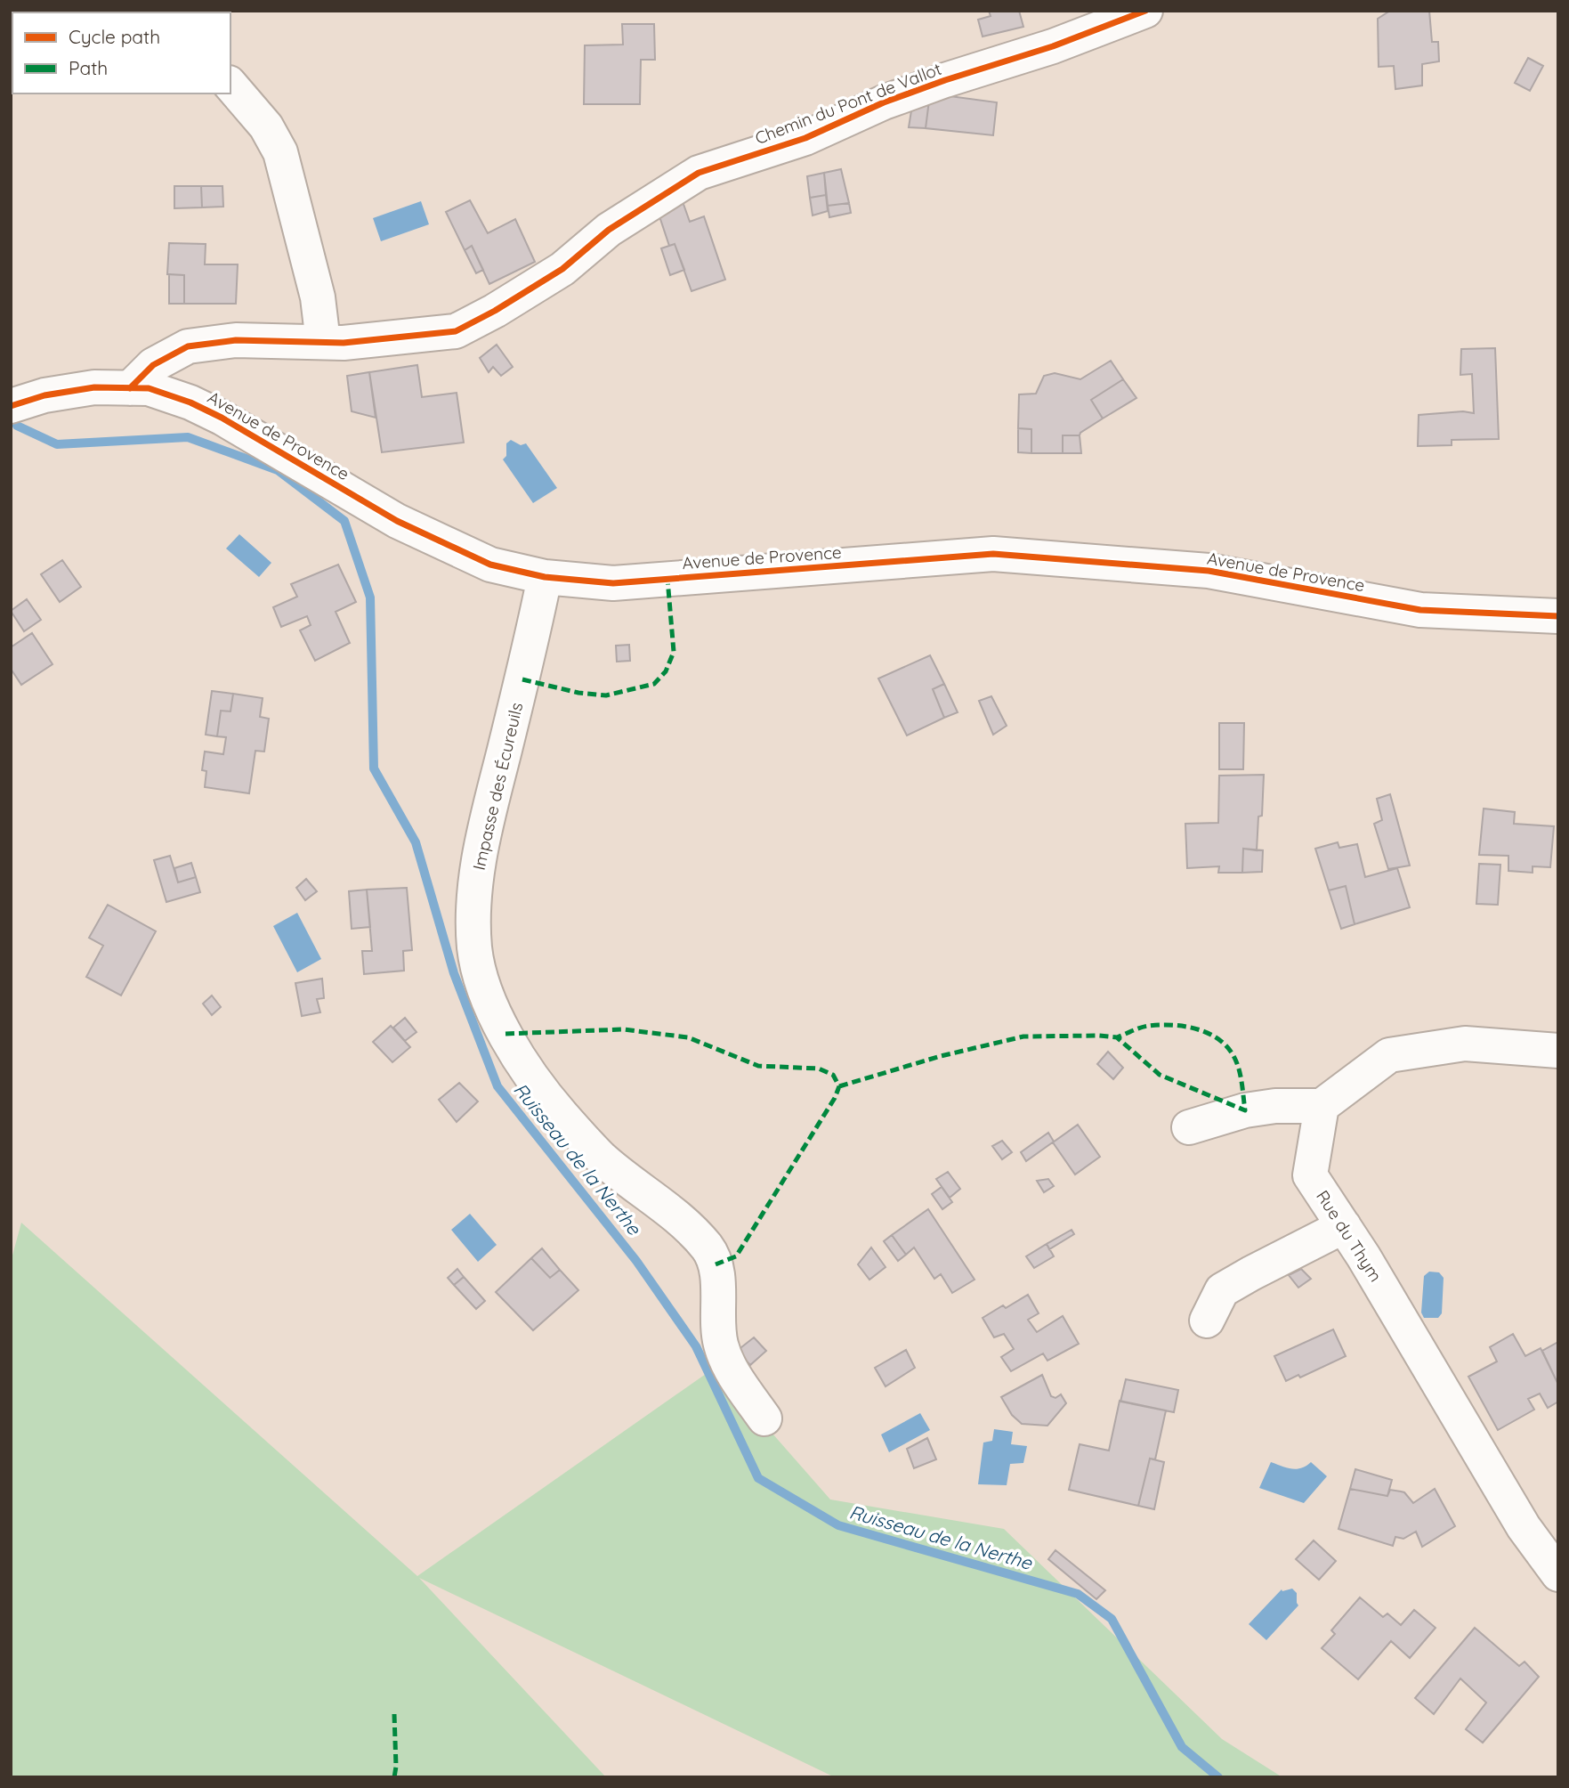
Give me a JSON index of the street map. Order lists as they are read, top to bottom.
{
  "streets": {
    "street": [
      "Chemin du Pont de Vallot",
      "Avenue de Provence",
      "Impasse des Écureuils",
      "Rue du Thym"
    ]
  },
  "crossings": [
    ["Chemin du Pont de Vallot", "Avenue de Provence"],
    ["Avenue de Provence", "Impasse des Écureuils"]
  ],
  "water": ["Ruisseau de la Nerthe"],
  "legend": ["Cycle path", "Path"]
}
